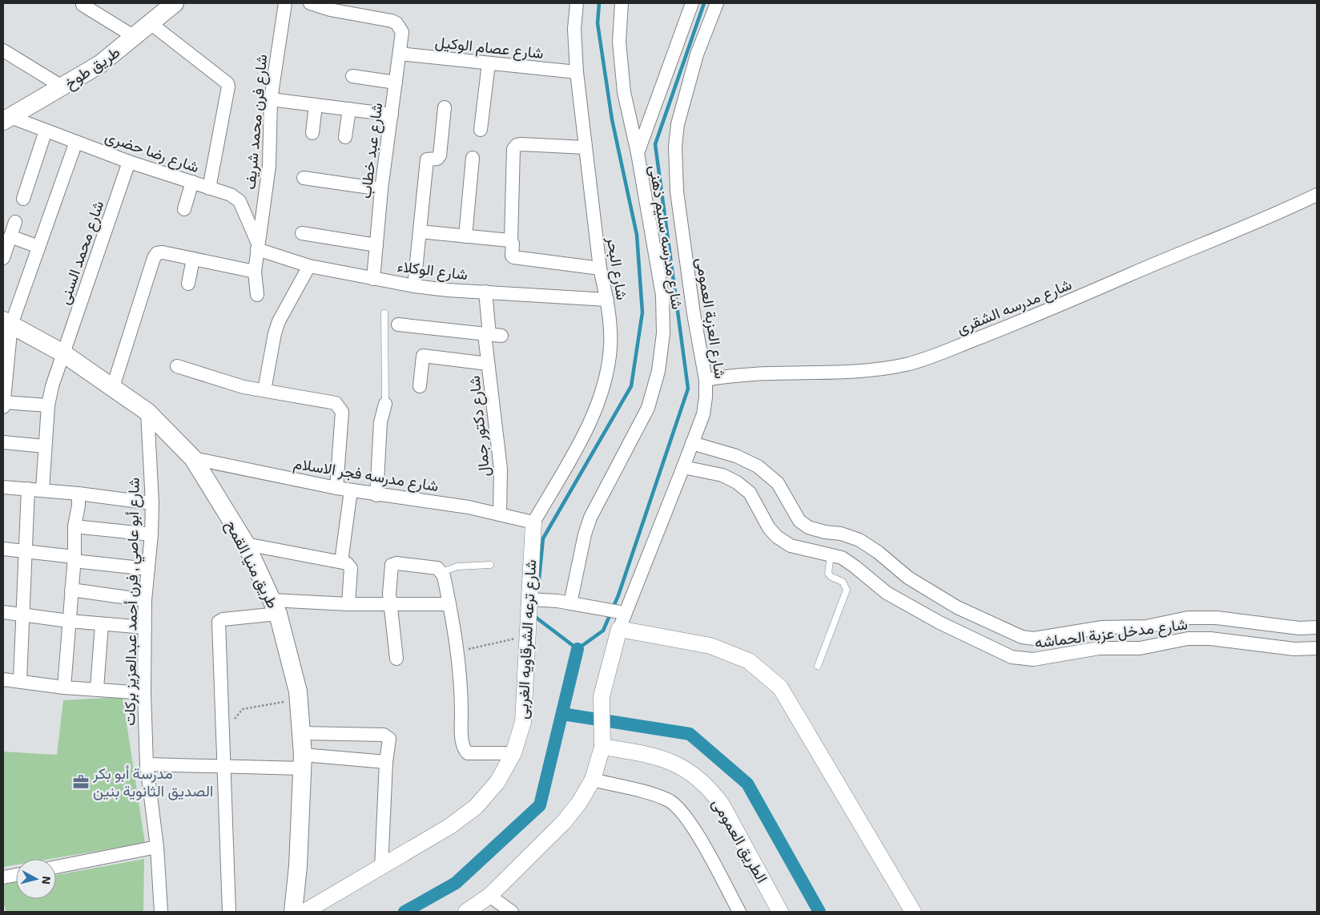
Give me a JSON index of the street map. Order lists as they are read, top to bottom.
{
  "streets": {
    "main road": ["طريق طوخ", "طريق منيا القمح"],
    "street": [
      "شارع عصام الوكيل",
      "شارع فرن محمد شريف",
      "شارع عبد خطاب",
      "شارع رضا حضرى",
      "شارع مدرسه سليم ذهنى",
      "شارع محمد السنى",
      "شارع البحر",
      "شارع الوكلاء",
      "شارع مدرسه الشقرى",
      "شارع العزبة العمومى",
      "شارع دكتور جمال",
      "شارع مدرسه فجر الاسلام",
      "شارع أبو عاصي , فرن أحمد عبدالعزيز بركات",
      "شارع مدخل عزبة الحماشه",
      "شارع ترعه الشرقاويه الغربى",
      "الطريق العمومى"
    ]
  },
  "crossings": [
    ["شارع عصام الوكيل", "شارع عبد خطاب"],
    ["شارع عصام الوكيل", "شارع البحر"],
    ["طريق طوخ", "شارع رضا حضرى"],
    ["شارع فرن محمد شريف", "شارع رضا حضرى"],
    ["شارع فرن محمد شريف", "شارع الوكلاء"],
    ["شارع عبد خطاب", "شارع الوكلاء"],
    ["شارع رضا حضرى", "شارع محمد السنى"],
    ["شارع رضا حضرى", "شارع الوكلاء"],
    ["شارع محمد السنى", "طريق منيا القمح"],
    ["شارع البحر", "شارع الوكلاء"],
    ["شارع البحر", "شارع مدرسه فجر الاسلام"],
    ["شارع البحر", "شارع ترعه الشرقاويه الغربى"],
    ["شارع الوكلاء", "شارع دكتور جمال"],
    ["شارع مدرسه الشقرى", "شارع العزبة العمومى"],
    ["شارع العزبة العمومى", "شارع مدخل عزبة الحماشه"],
    ["شارع دكتور جمال", "شارع مدرسه فجر الاسلام"],
    ["شارع مدرسه فجر الاسلام", "طريق منيا القمح"],
    ["شارع مدرسه فجر الاسلام", "شارع ترعه الشرقاويه الغربى"],
    ["طريق منيا القمح", "شارع أبو عاصي , فرن أحمد عبدالعزيز بركات"]
  ],
  "places": {
    "office": ["مدرسة أبو بكر الصديق الثانوية بنين"]
  },
  "north": "right"
}
